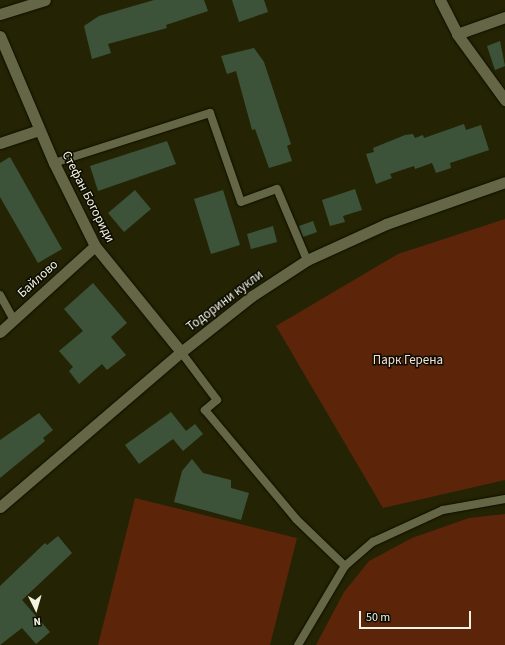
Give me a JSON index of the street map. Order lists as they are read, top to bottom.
{
  "streets": {
    "street": ["Стефан Богориди", "Байлово", "Тодорини кукли"]
  },
  "crossings": [
    ["Стефан Богориди", "Байлово"],
    ["Стефан Богориди", "Тодорини кукли"]
  ],
  "parks": ["Парк Герена"],
  "scale_bar": "50 m",
  "north": "bottom"
}
